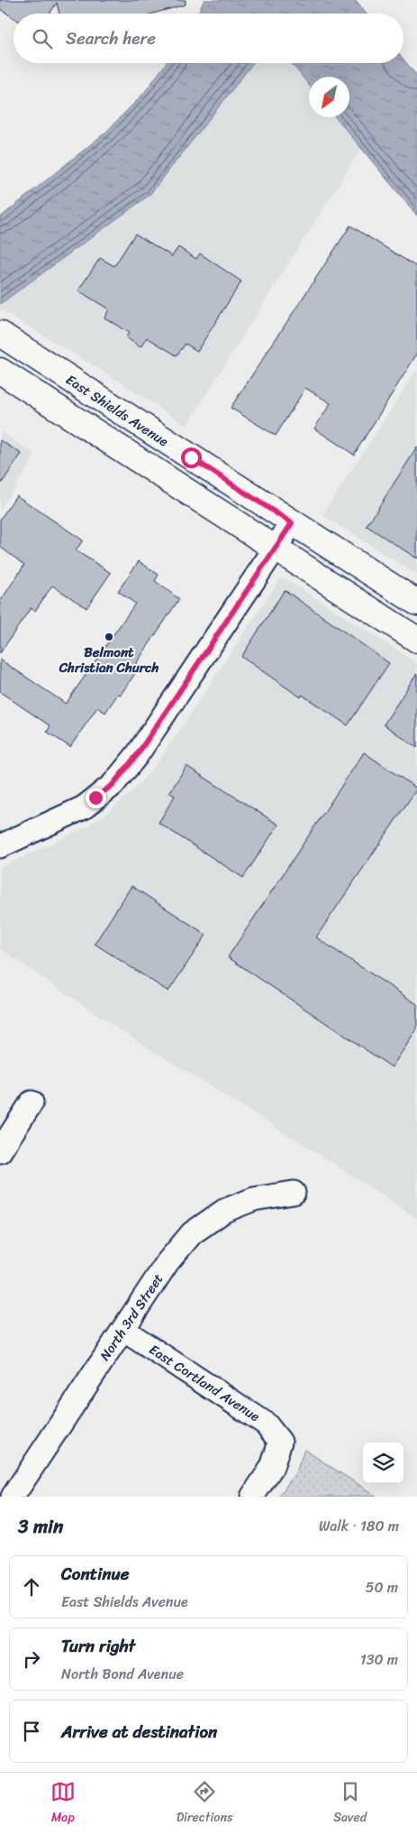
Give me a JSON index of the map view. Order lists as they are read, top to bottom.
{
  "streets": {
    "main road": ["East Shields Avenue"],
    "street": ["North 3rd Street", "East Cortland Avenue"]
  },
  "crossings": [
    ["North 3rd Street", "East Cortland Avenue"]
  ],
  "places": ["Belmont Christian Church"],
  "north": "bottom left",
  "page": {
    "search": "Search here",
    "heading": ["3 min", "Walk · 180 m"],
    "list": [
      ["Continue", "East Shields Avenue", "50 m"],
      ["Turn right", "North Bond Avenue", "130 m"],
      "Arrive at destination"
    ],
    "nav": ["Map", "Directions", "Saved"]
  }
}
